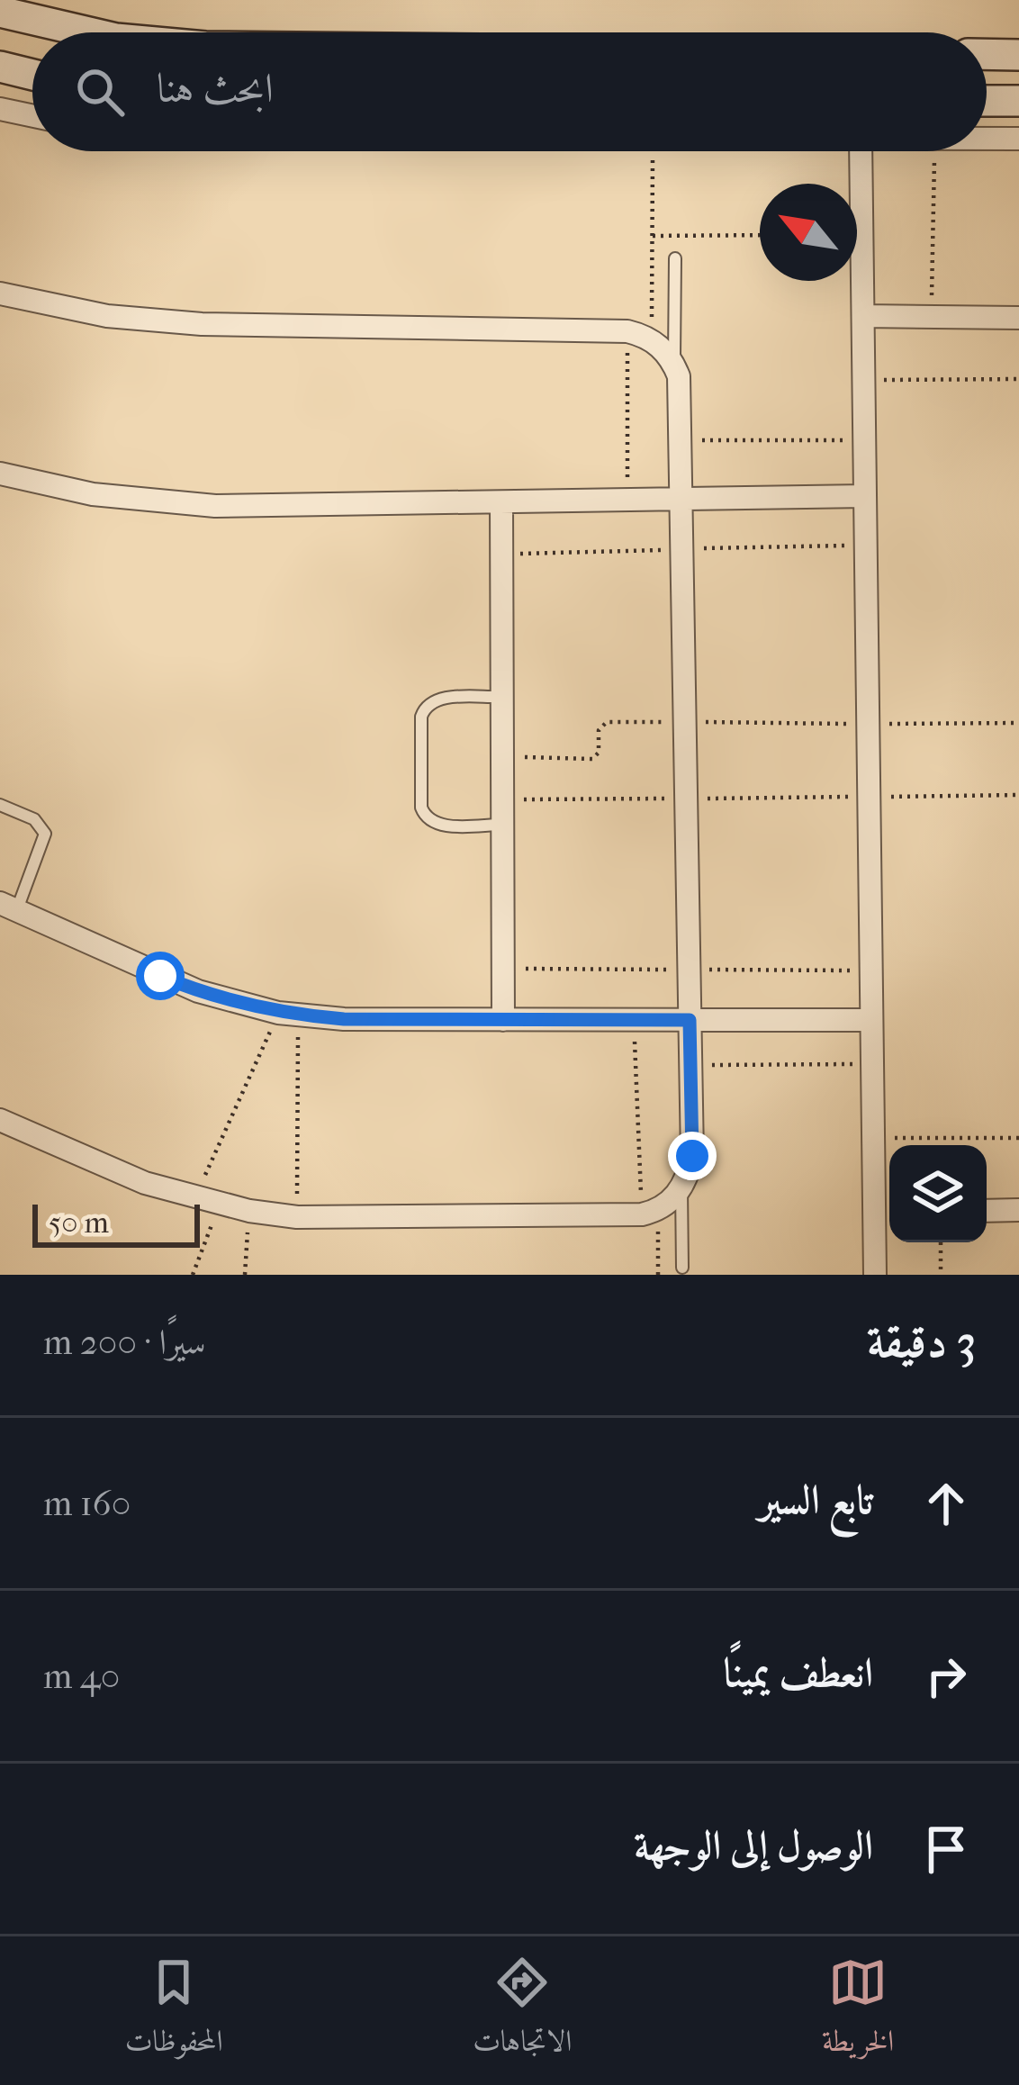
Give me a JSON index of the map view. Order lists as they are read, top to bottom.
{
  "scale_bar": "50 m",
  "north": "top left",
  "page": {
    "search": "ابحث هنا",
    "scale": "50 m",
    "heading": ["3 دقيقة", "سيرًا · 200 m"],
    "list": [
      ["تابع السير", "160 m"],
      ["انعطف يمينًا", "40 m"],
      "الوصول إلى الوجهة"
    ],
    "nav": ["الخريطة", "الاتجاهات", "المحفوظات"]
  }
}
